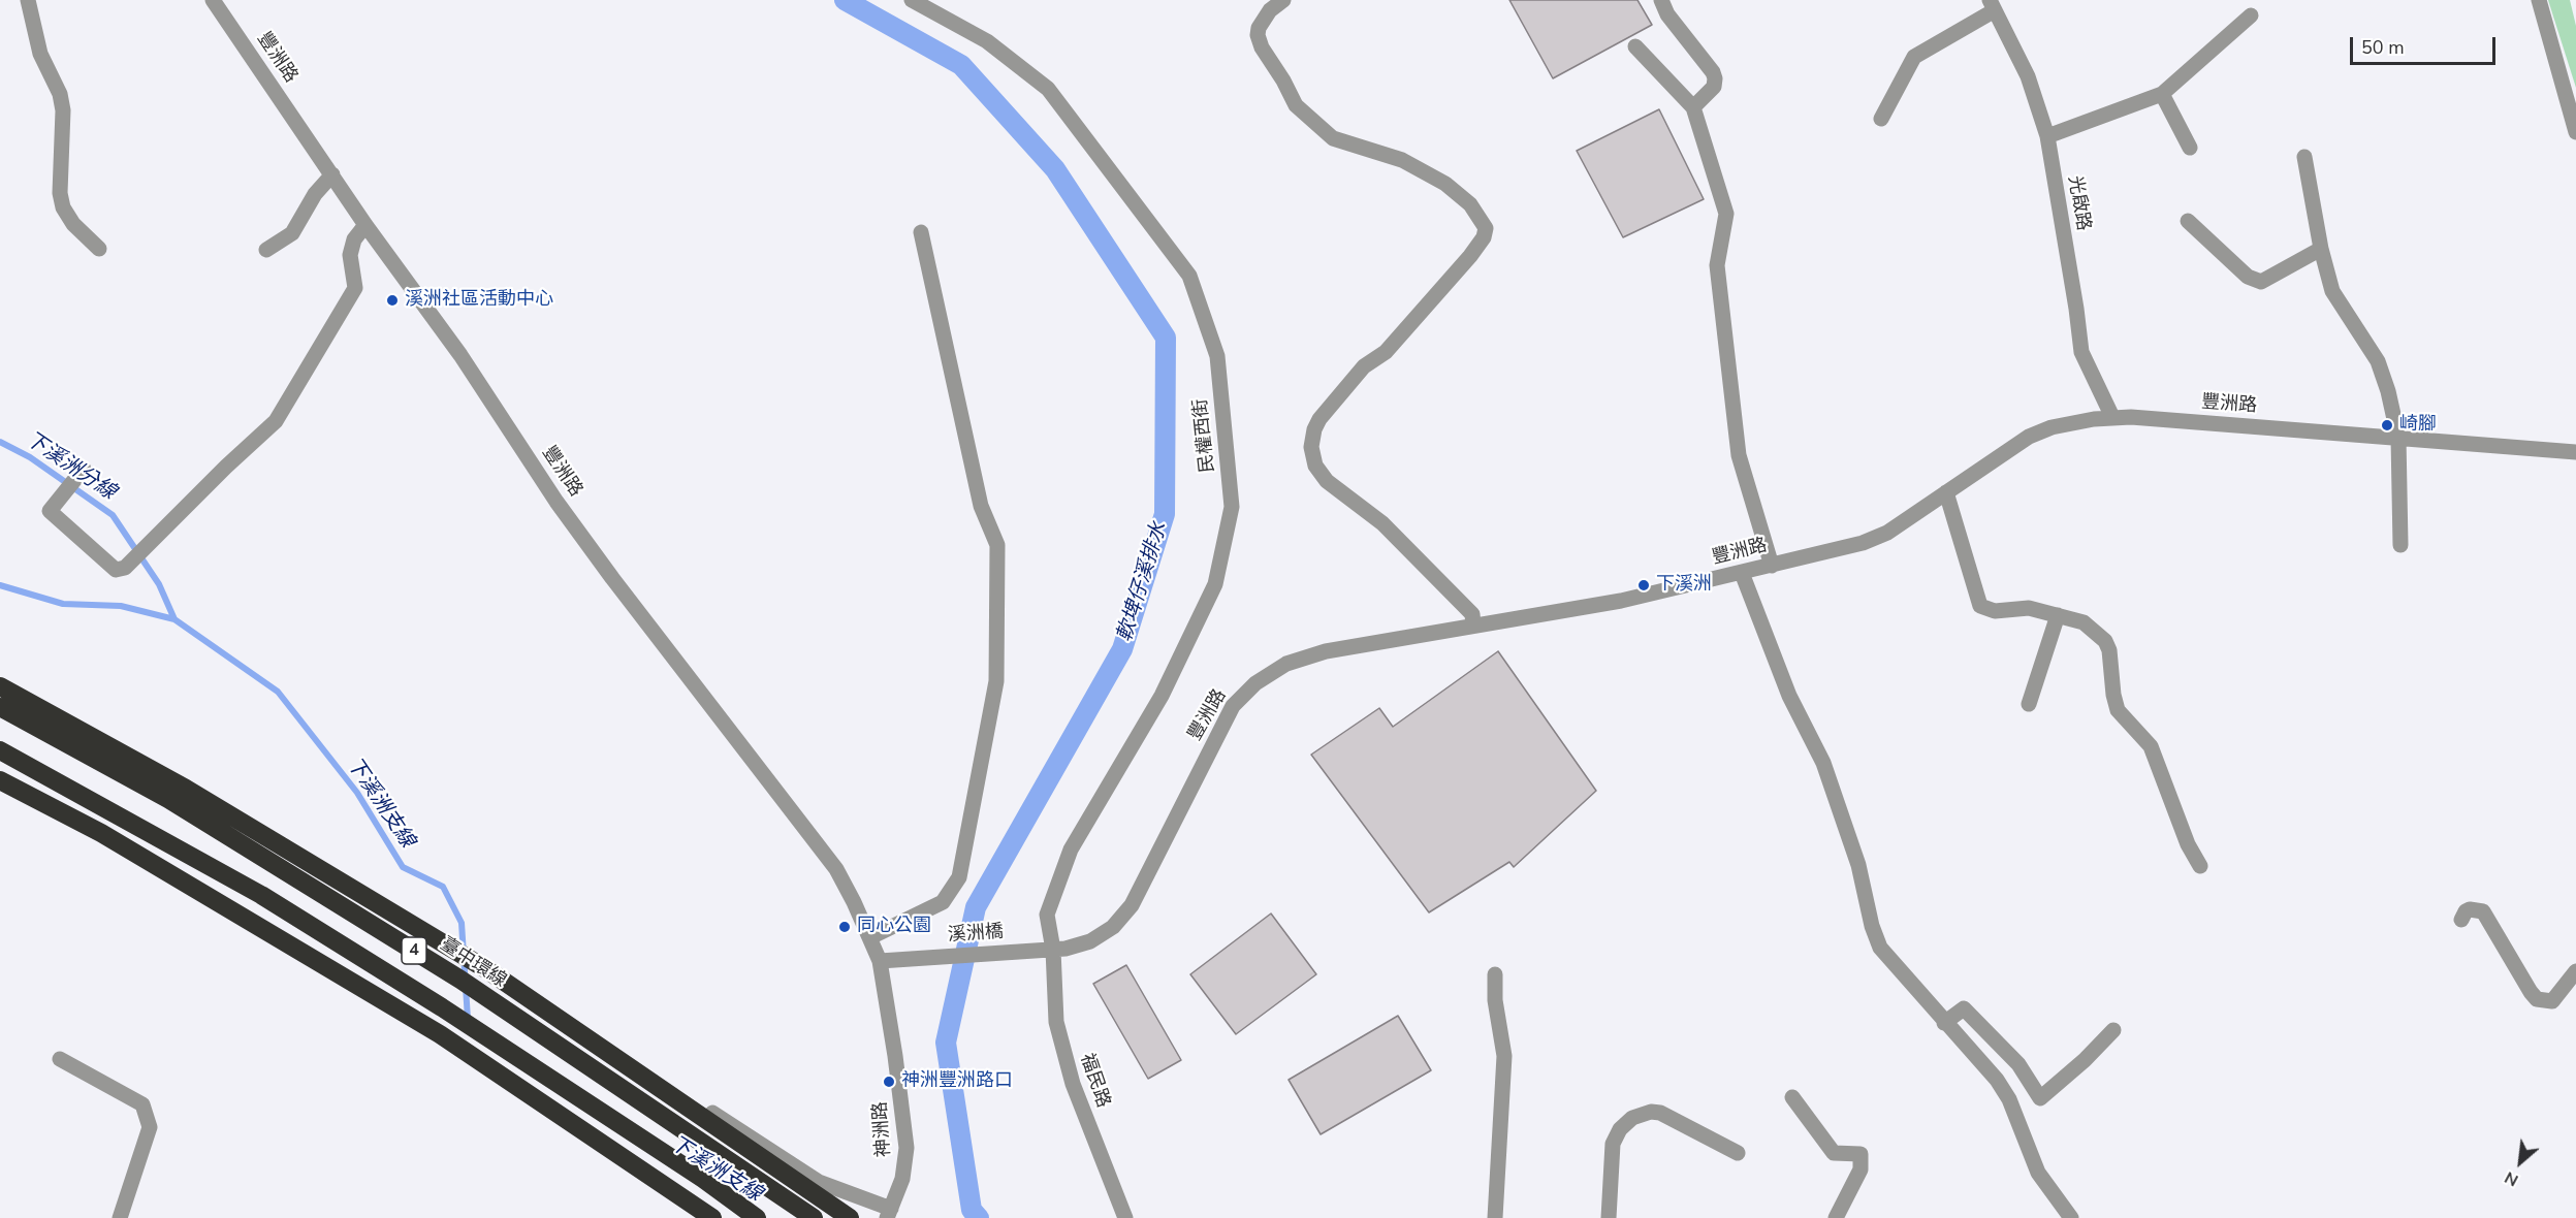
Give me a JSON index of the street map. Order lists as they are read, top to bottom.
{
  "streets": {
    "highway": ["4", "臺中環線"],
    "street": [
      "豐洲路",
      "光啟路",
      "民權西街",
      "溪洲橋",
      "福民路",
      "神洲路"
    ]
  },
  "crossings": [
    ["豐洲路", "光啟路"],
    ["豐洲路", "民權西街"],
    ["豐洲路", "溪洲橋"],
    ["豐洲路", "福民路"],
    ["豐洲路", "神洲路"],
    ["民權西街", "溪洲橋"],
    ["民權西街", "福民路"],
    ["溪洲橋", "福民路"],
    ["溪洲橋", "神洲路"]
  ],
  "water": ["下溪洲分線", "軟埤仔溪排水", "下溪洲支線"],
  "places": [
    "溪洲社區活動中心",
    "崎腳",
    "下溪洲",
    "同心公園",
    "神洲豐洲路口"
  ],
  "scale_bar": "50 m",
  "north": "bottom left"
}
